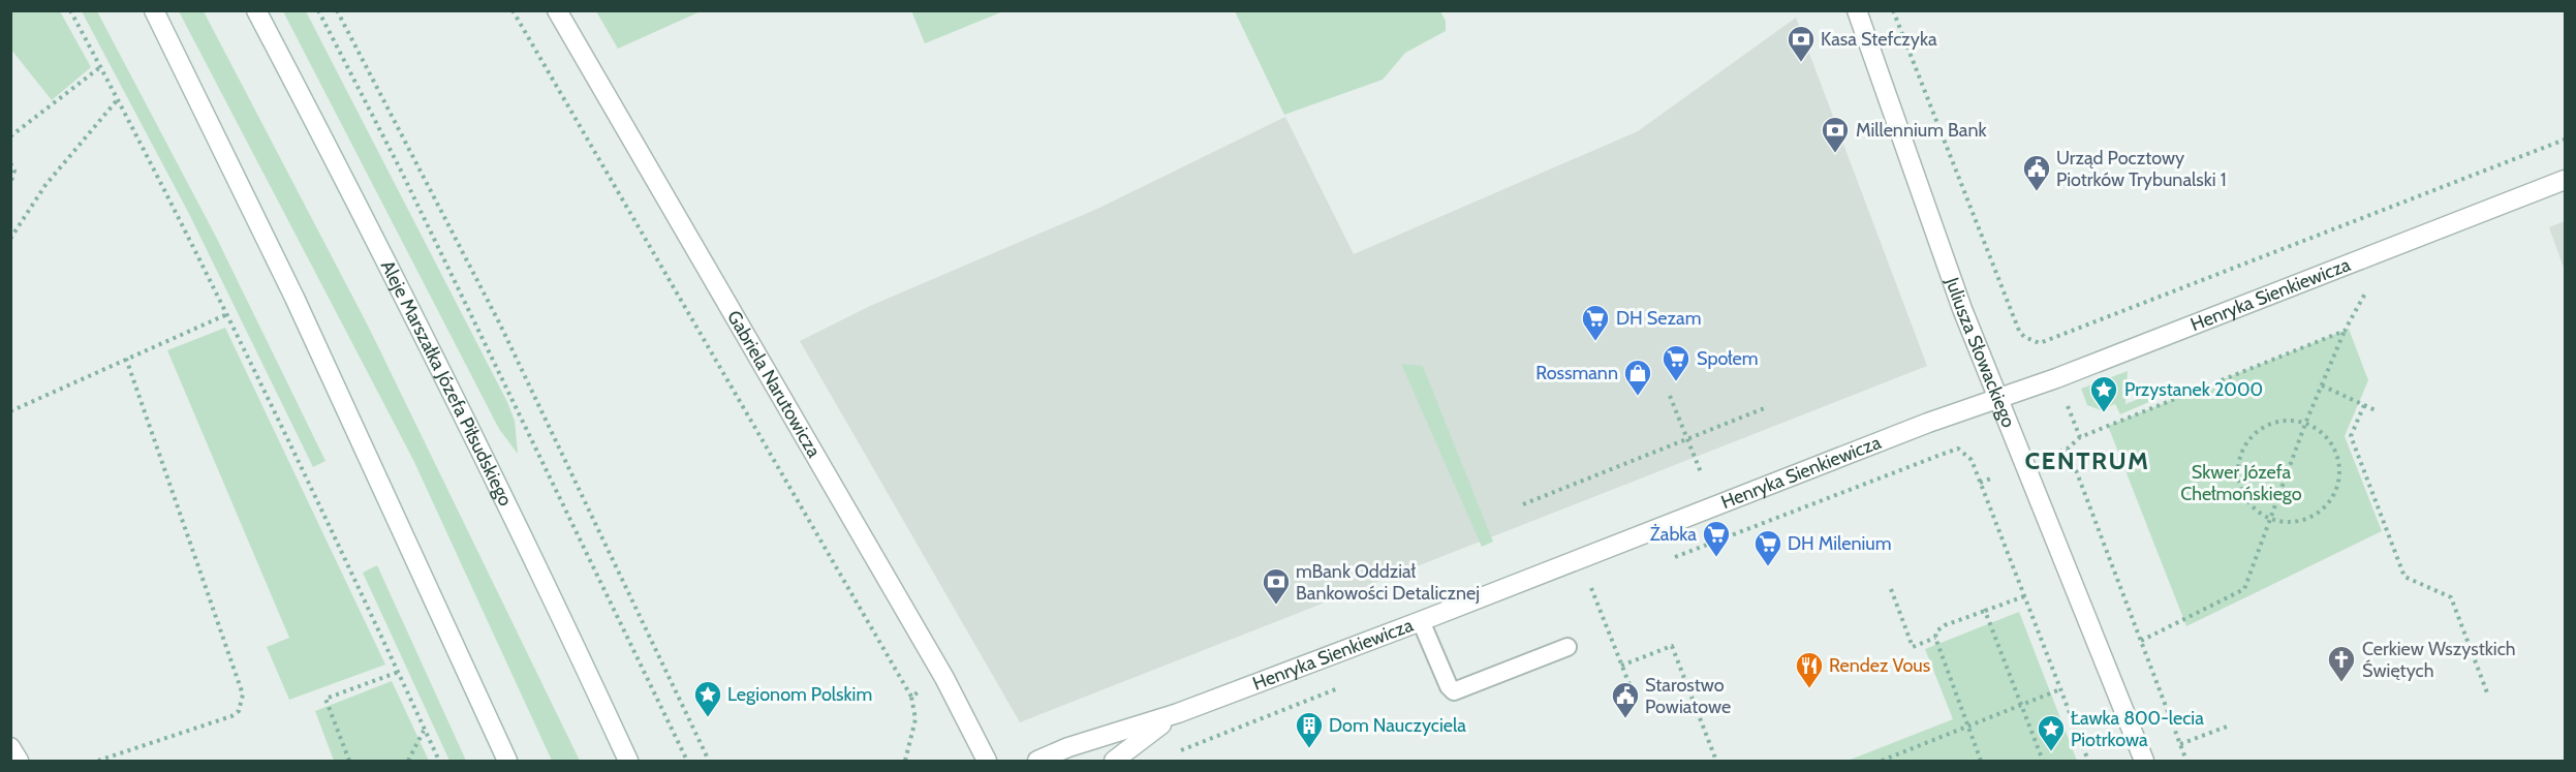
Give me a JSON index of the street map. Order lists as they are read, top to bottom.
{
  "streets": {
    "street": [
      "Henryka Sienkiewicza",
      "Juliusza Słowackiego",
      "Aleje Marszałka Józefa Piłsudskiego",
      "Gabriela Narutowicza"
    ]
  },
  "crossings": [
    ["Henryka Sienkiewicza", "Juliusza Słowackiego"]
  ],
  "districts": ["CENTRUM"],
  "parks": ["Skwer Józefa Chełmońskiego"],
  "places": {
    "bank": ["Kasa Stefczyka", "Millennium Bank", "mBank Oddział Bankowości Detalicznej"],
    "public building": ["Urząd Pocztowy Piotrków Trybunalski 1", "Starostwo Powiatowe"],
    "supermarket": [
      "DH Sezam",
      "Społem",
      "Żabka",
      "DH Milenium"
    ],
    "shop": ["Rossmann"],
    "place": ["Przystanek 2000", "Legionom Polskim", "Ławka 800-lecia Piotrkowa"],
    "church": ["Cerkiew Wszystkich Świętych"],
    "restaurant": ["Rendez Vous"],
    "building": ["Dom Nauczyciela"]
  }
}
